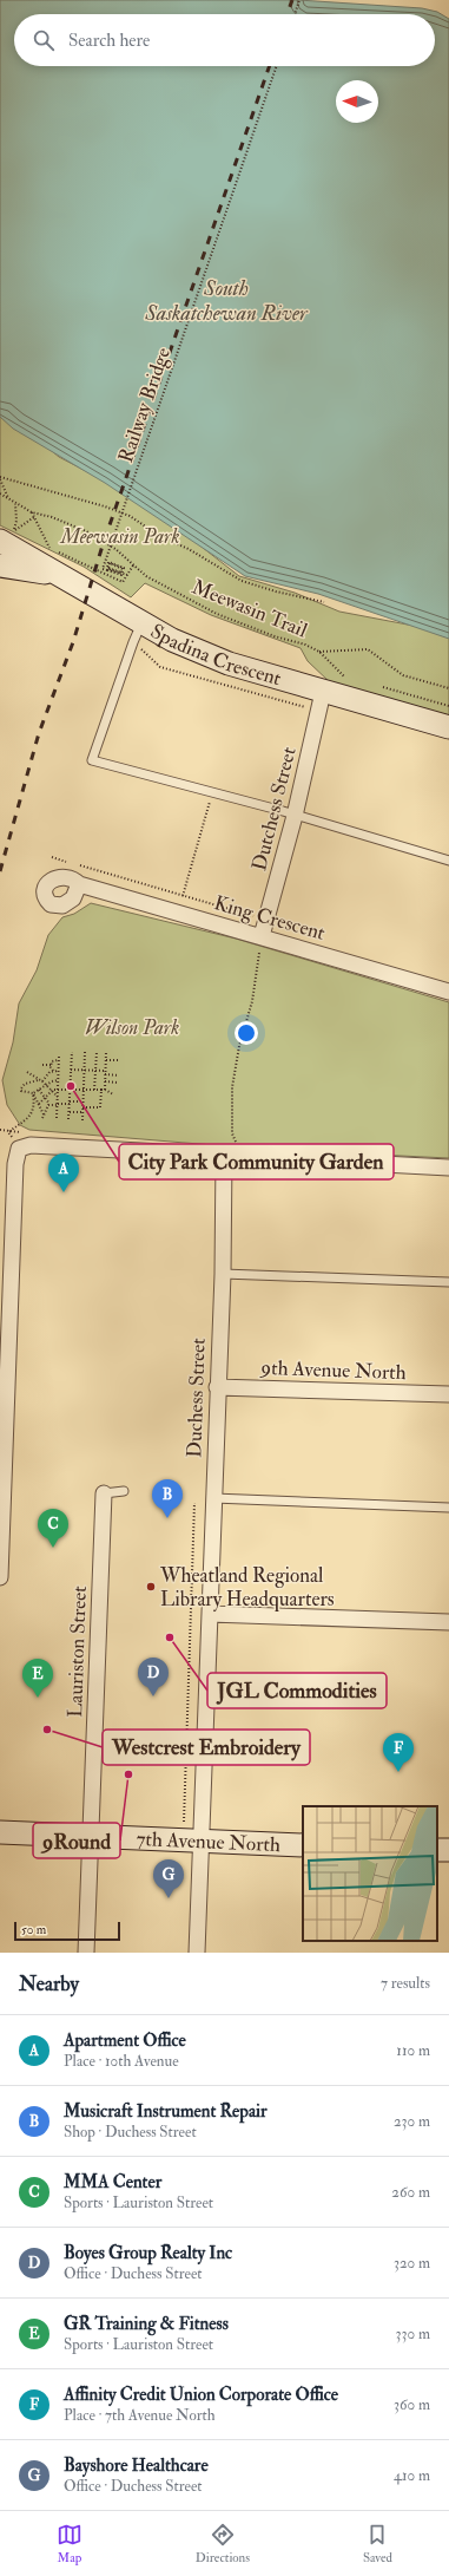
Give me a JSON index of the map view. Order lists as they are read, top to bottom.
{
  "streets": {
    "street": [
      "Spadina Crescent",
      "Dutchess Street",
      "King Crescent",
      "9th Avenue North",
      "Duchess Street",
      "Lauriston Street",
      "7th Avenue North"
    ],
    "path": ["Railway Bridge", "Meewasin Trail"]
  },
  "crossings": [
    ["Spadina Crescent", "Dutchess Street"],
    ["Dutchess Street", "King Crescent"],
    ["9th Avenue North", "Duchess Street"],
    ["Duchess Street", "7th Avenue North"],
    ["Lauriston Street", "7th Avenue North"]
  ],
  "water": ["South Saskatchewan River"],
  "parks": ["Meewasin Park", "Wilson Park"],
  "places": [
    "City Park Community Garden",
    "Wheatland Regional Library Headquarters",
    "JGL Commodities",
    "Westcrest Embroidery",
    "9Round"
  ],
  "scale_bar": "50 m",
  "north": "left",
  "page": {
    "search": "Search here",
    "pins": [
      "A",
      "B",
      "C",
      "D",
      "E",
      "F",
      "G"
    ],
    "scale": "50 m",
    "heading": ["Nearby", "7 results"],
    "list": [
      {
        "mark": "A",
        "name": "Apartment Office",
        "note": "Place · 10th Avenue",
        "value": "110 m"
      },
      {
        "mark": "B",
        "name": "Musicraft Instrument Repair",
        "note": "Shop · Duchess Street",
        "value": "230 m"
      },
      {
        "mark": "C",
        "name": "MMA Center",
        "note": "Sports · Lauriston Street",
        "value": "260 m"
      },
      {
        "mark": "D",
        "name": "Boyes Group Realty Inc",
        "note": "Office · Duchess Street",
        "value": "320 m"
      },
      {
        "mark": "E",
        "name": "GR Training & Fitness",
        "note": "Sports · Lauriston Street",
        "value": "330 m"
      },
      {
        "mark": "F",
        "name": "Affinity Credit Union Corporate Office",
        "note": "Place · 7th Avenue North",
        "value": "360 m"
      },
      {
        "mark": "G",
        "name": "Bayshore Healthcare",
        "note": "Office · Duchess Street",
        "value": "410 m"
      }
    ],
    "nav": ["Map", "Directions", "Saved"]
  }
}
